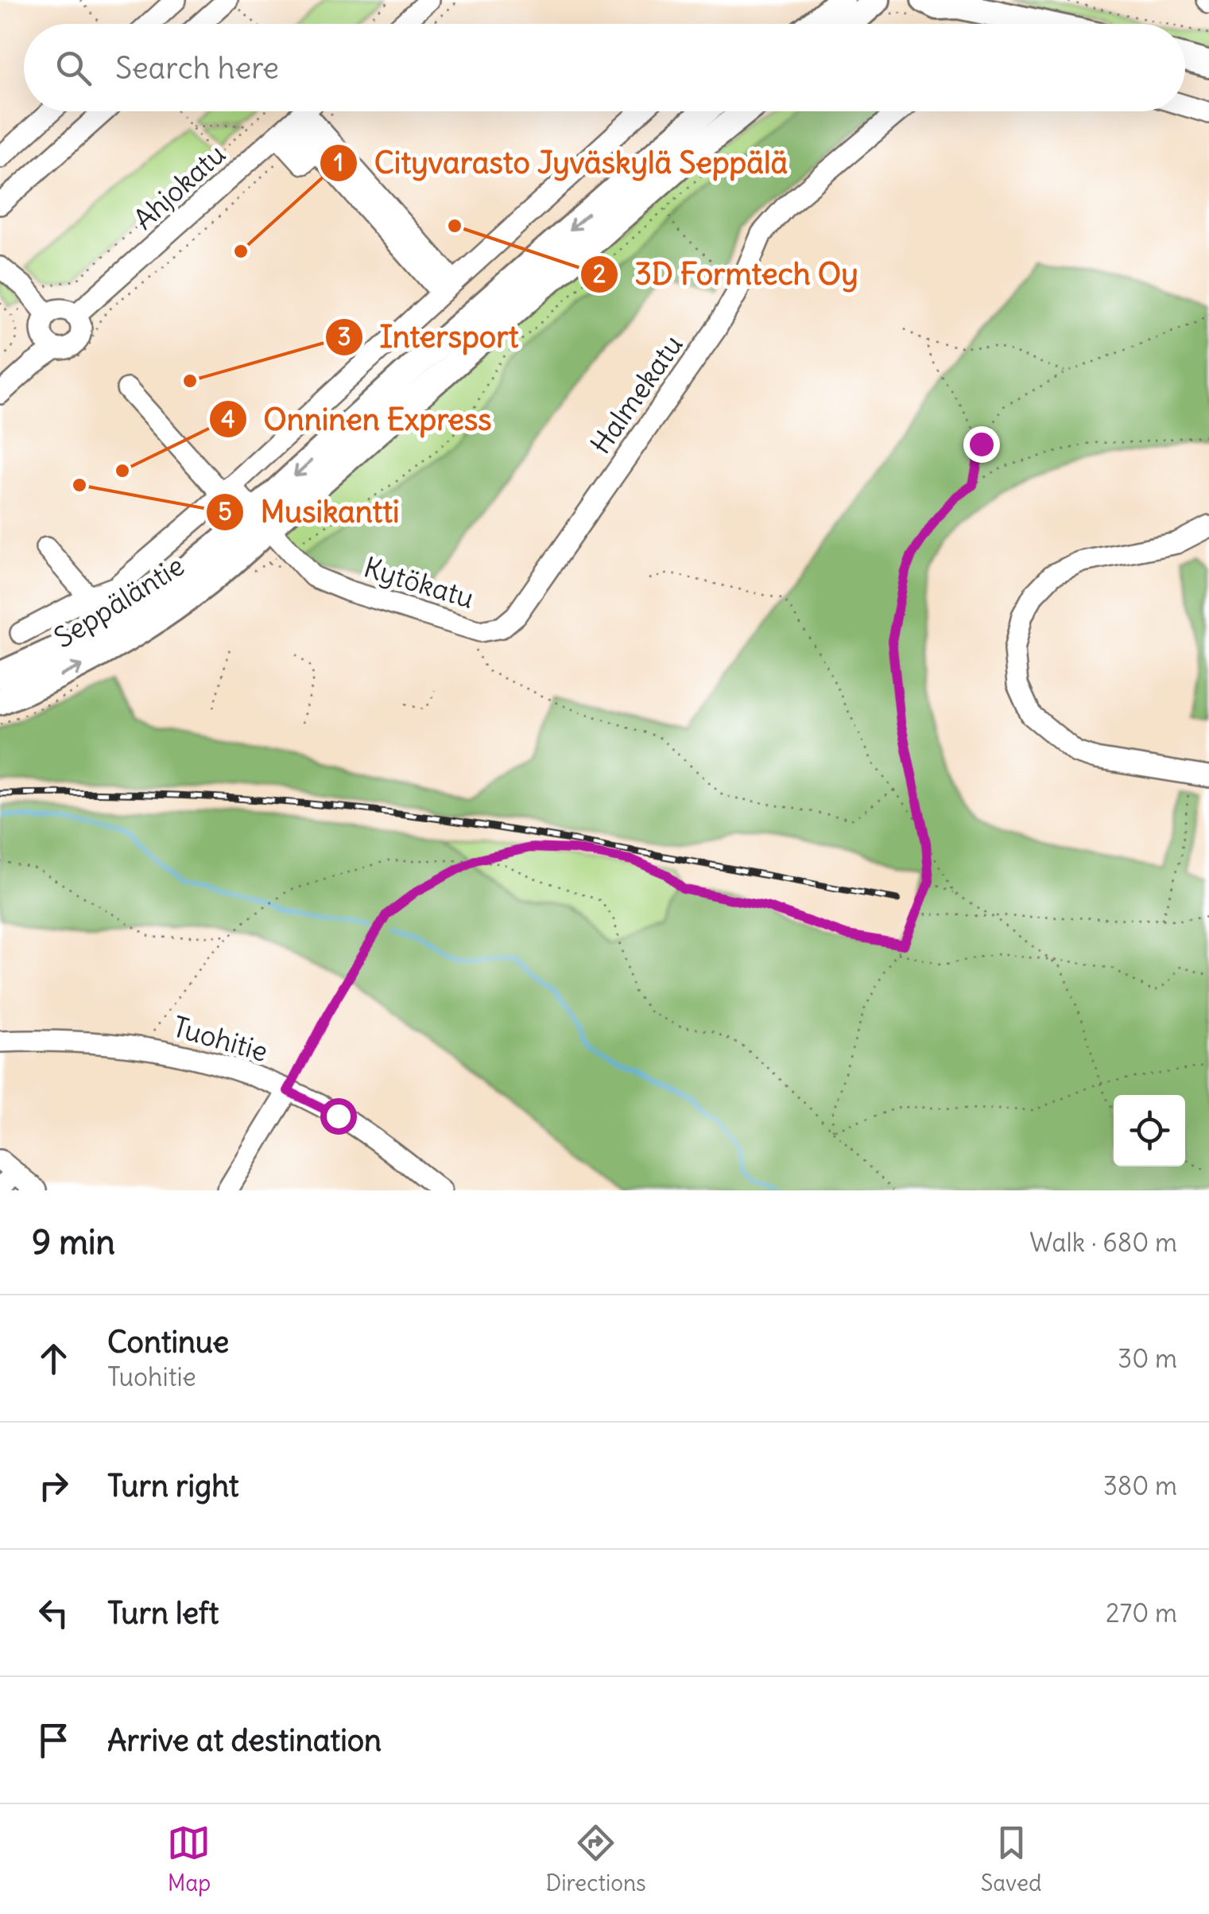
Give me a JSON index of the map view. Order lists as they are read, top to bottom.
{
  "streets": {
    "main road": ["Seppäläntie"],
    "street": [
      "Ahjokatu",
      "Halmekatu",
      "Kytökatu",
      "Tuohitie"
    ]
  },
  "crossings": [
    ["Halmekatu", "Kytökatu"],
    ["Kytökatu", "Seppäläntie"]
  ],
  "places": [
    "3D Formtech Oy",
    "Cityvarasto Jyväskylä Seppälä",
    "Intersport",
    "Onninen Express",
    "Musikantti"
  ],
  "page": {
    "search": "Search here",
    "heading": ["9 min", "Walk · 680 m"],
    "list": [
      ["Continue", "Tuohitie", "30 m"],
      ["Turn right", "380 m"],
      ["Turn left", "270 m"],
      "Arrive at destination"
    ],
    "nav": ["Map", "Directions", "Saved"]
  }
}
